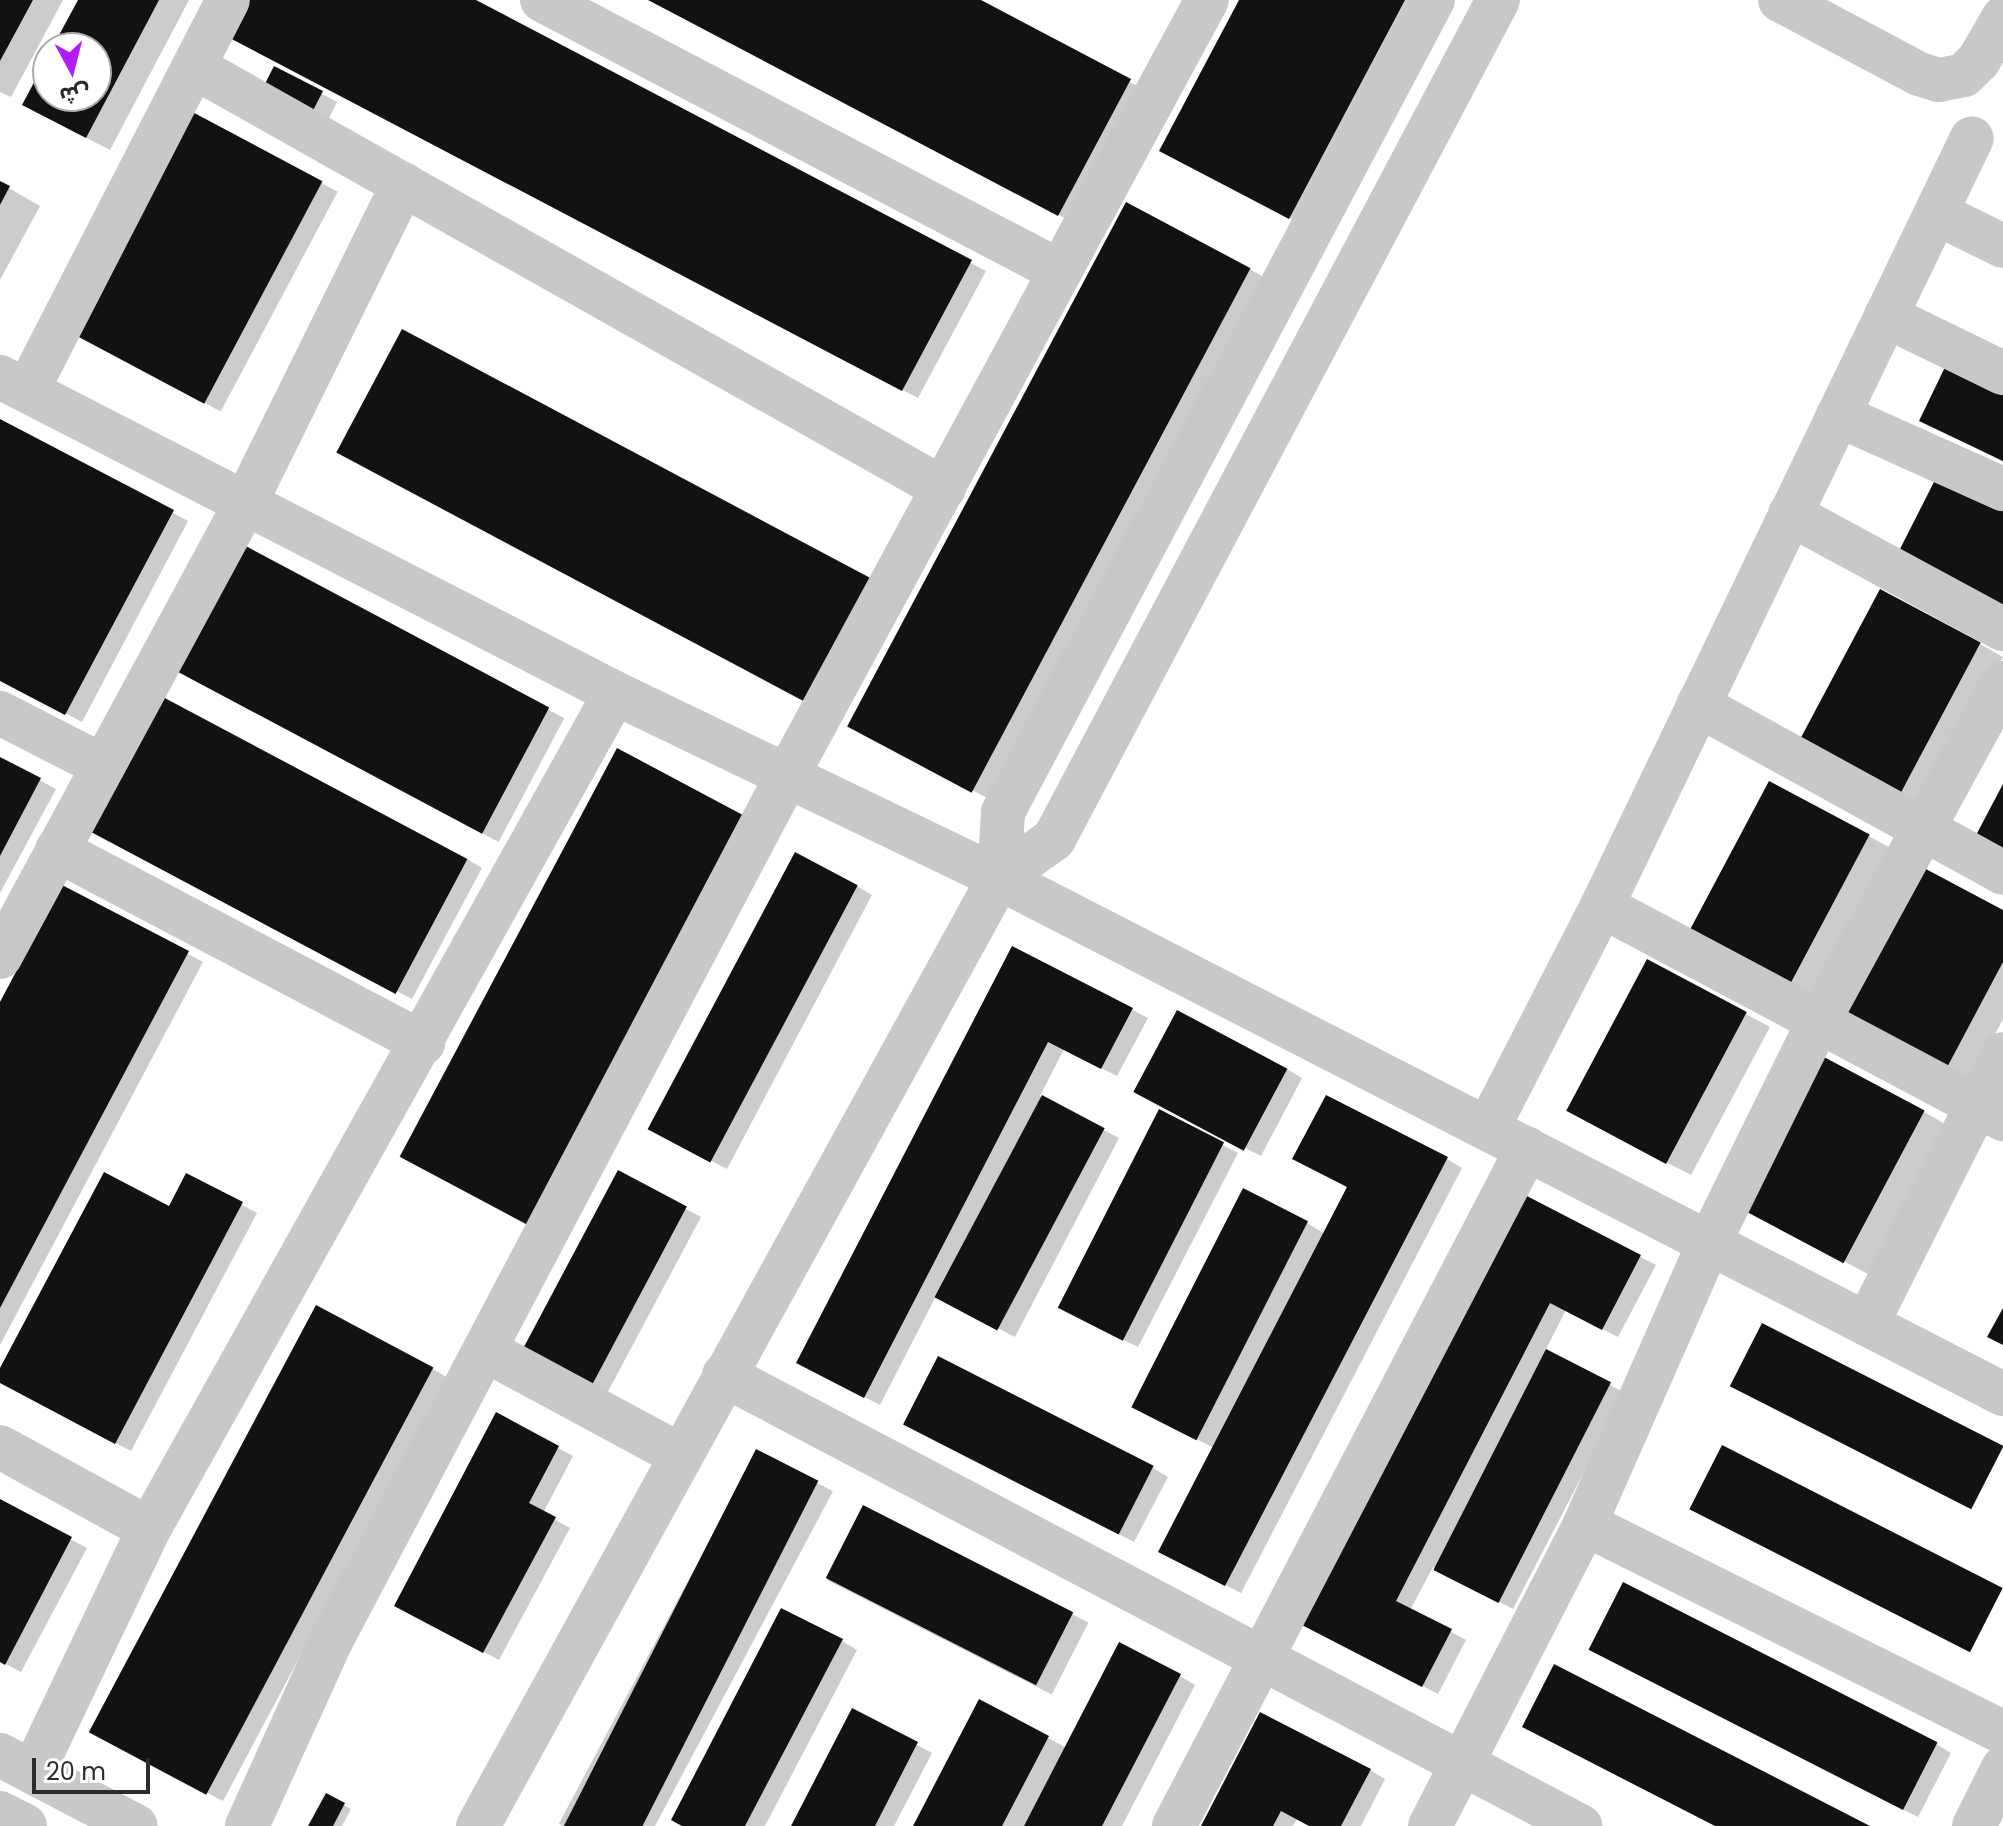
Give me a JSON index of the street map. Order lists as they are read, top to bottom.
{
  "scale_bar": "20 m",
  "north": "bottom"
}
